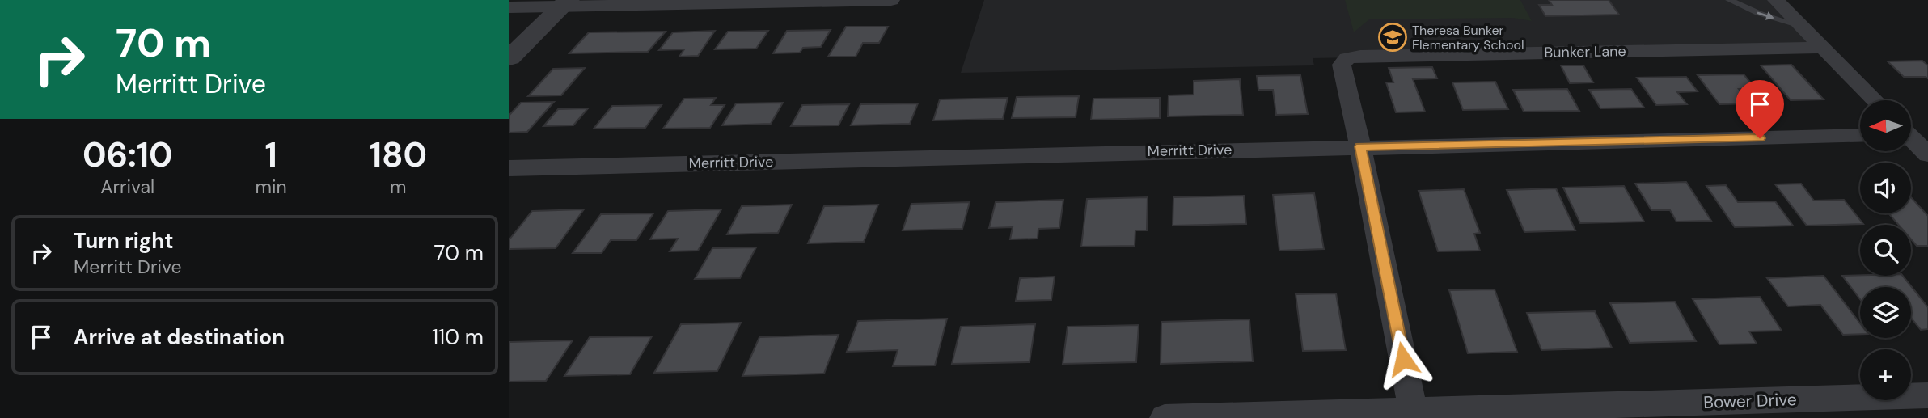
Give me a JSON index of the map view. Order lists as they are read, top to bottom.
{
  "streets": {
    "street": ["Bunker Lane", "Merritt Drive", "Bower Drive"]
  },
  "crossings": [
    ["Bunker Lane", "Merritt Drive"]
  ],
  "places": {
    "school or university": ["Theresa Bunker Elementary School"]
  },
  "north": "left",
  "page": {
    "turn": ["70 m", "Merritt Drive"],
    "map_buttons": "+",
    "eta": [
      "06:10",
      "Arrival",
      "1",
      "min",
      "180",
      "m"
    ],
    "list": [
      {
        "name": "Turn right",
        "note": "Merritt Drive",
        "value": "70 m"
      },
      {
        "name": "Arrive at destination",
        "value": "110 m"
      }
    ]
  }
}
